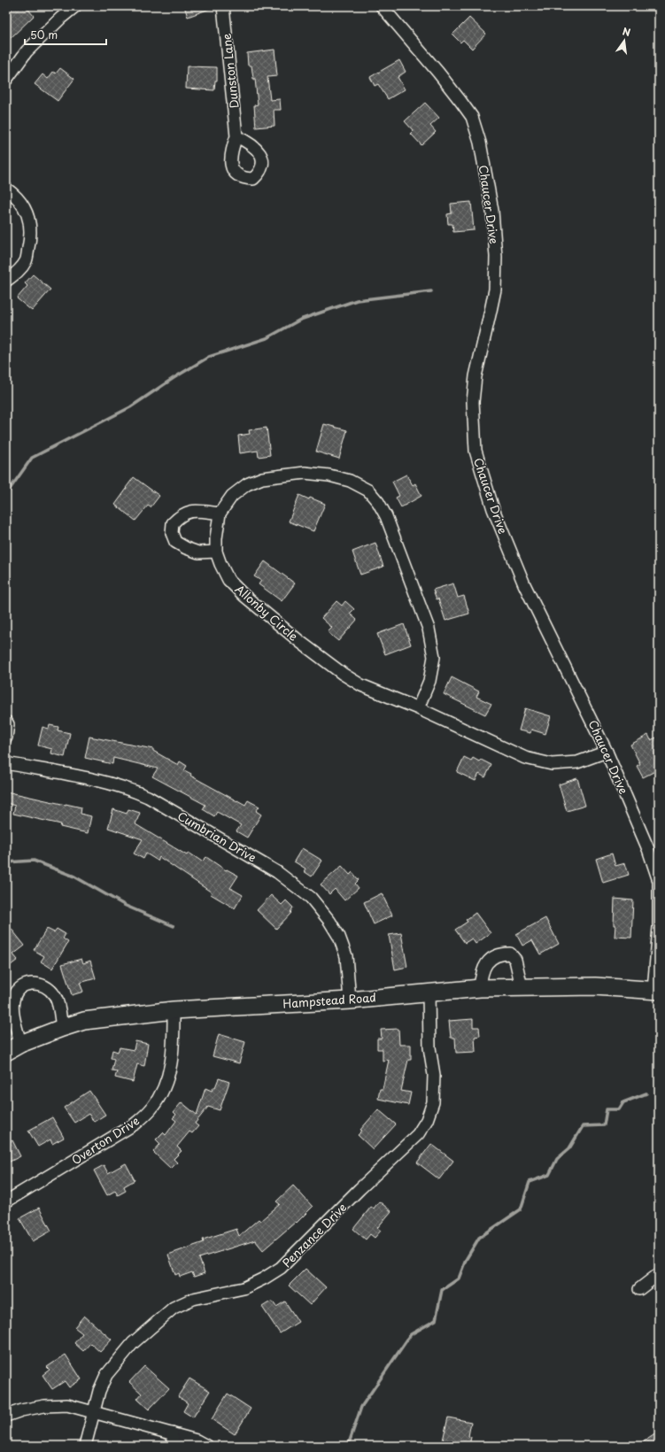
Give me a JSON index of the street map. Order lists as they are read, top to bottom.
{
  "streets": {
    "street": [
      "Dunston Lane",
      "Chaucer Drive",
      "Allonby Circle",
      "Cumbrian Drive",
      "Hampstead Road",
      "Overton Drive",
      "Penzance Drive"
    ]
  },
  "crossings": [
    ["Chaucer Drive", "Allonby Circle"],
    ["Chaucer Drive", "Hampstead Road"],
    ["Cumbrian Drive", "Hampstead Road"],
    ["Hampstead Road", "Overton Drive"],
    ["Hampstead Road", "Penzance Drive"]
  ],
  "scale_bar": "50 m",
  "north": "top"
}
